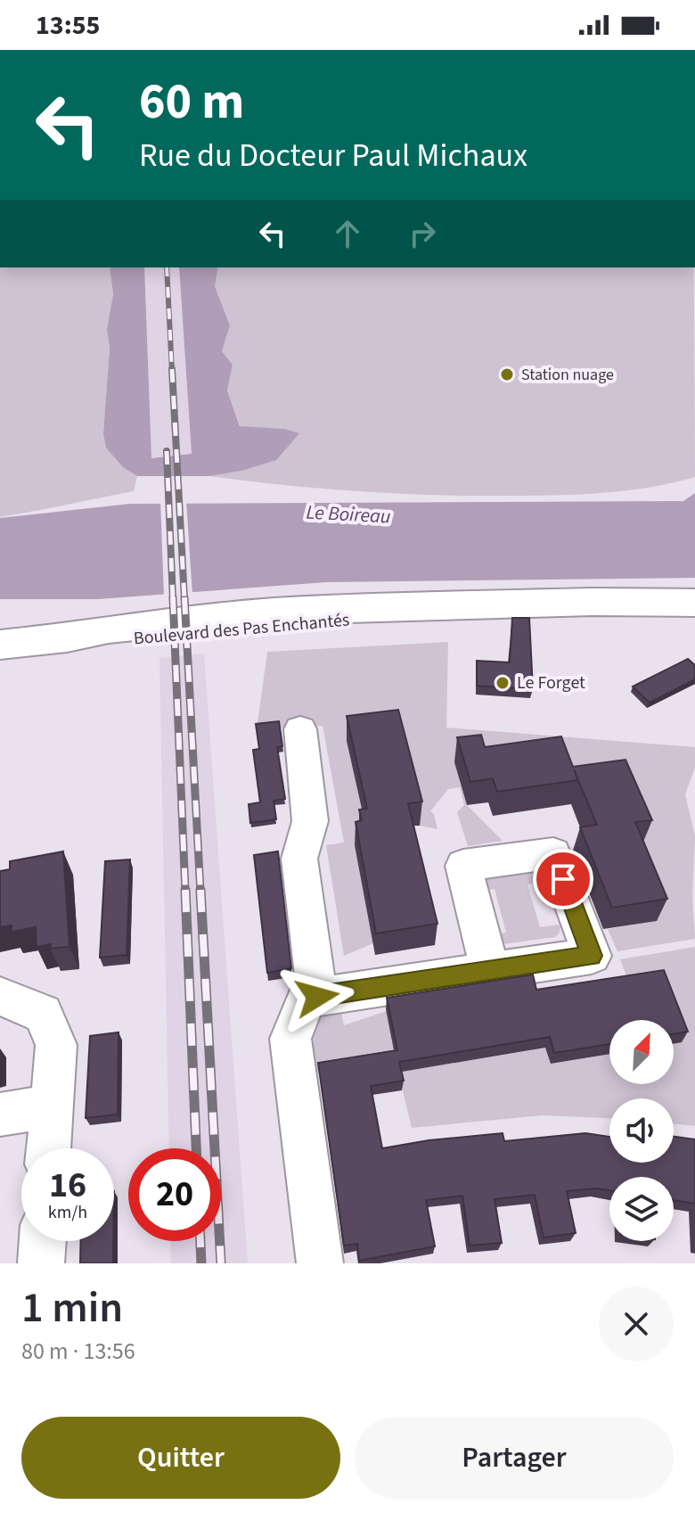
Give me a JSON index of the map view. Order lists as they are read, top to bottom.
{
  "streets": {
    "main road": ["Boulevard des Pas Enchantés"]
  },
  "water": ["Le Boireau"],
  "places": ["Station nuage", "Le Forget"],
  "north": "top right",
  "page": {
    "status": "13:55",
    "turn": ["60 m", "Rue du Docteur Paul Michaux"],
    "speed": "16 km/h",
    "limit": "20",
    "heading": ["1 min", "80 m · 13:56"],
    "buttons": ["Quitter", "Partager"]
  }
}
